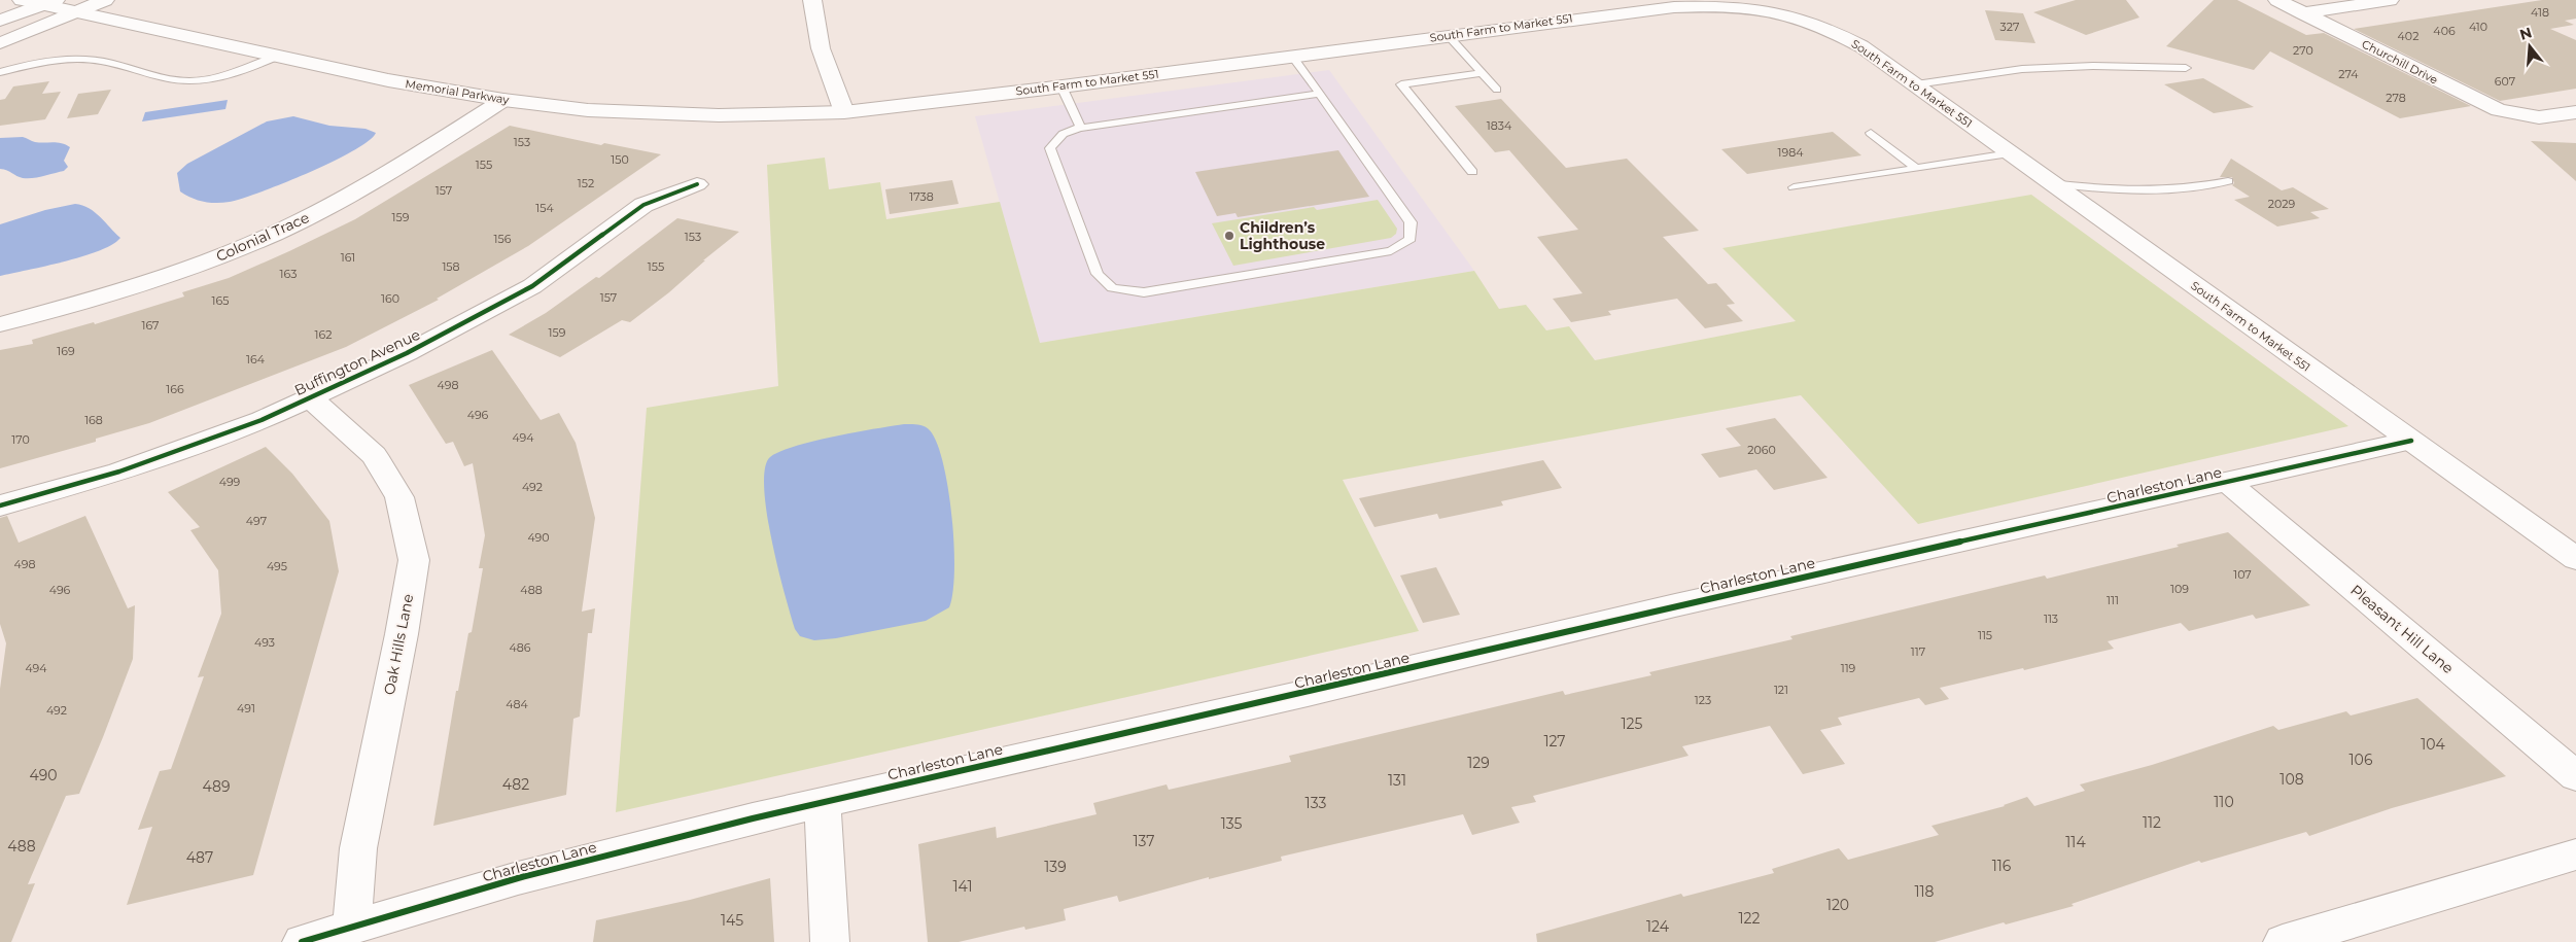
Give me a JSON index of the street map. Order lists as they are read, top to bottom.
{
  "streets": {
    "street": [
      "South Farm to Market 551",
      "Churchill Drive",
      "Memorial Parkway",
      "Colonial Trace",
      "Buffington Avenue",
      "Charleston Lane",
      "Pleasant Hill Lane",
      "Oak Hills Lane"
    ]
  },
  "crossings": [
    ["South Farm to Market 551", "Memorial Parkway"],
    ["South Farm to Market 551", "Charleston Lane"],
    ["Memorial Parkway", "Colonial Trace"],
    ["Buffington Avenue", "Oak Hills Lane"],
    ["Charleston Lane", "Pleasant Hill Lane"],
    ["Charleston Lane", "Oak Hills Lane"]
  ],
  "places": ["Children’s Lighthouse"],
  "house_numbers": [
    "418",
    "327",
    "410",
    "406",
    "402",
    "270",
    "274",
    "607",
    "278",
    "1834",
    "153",
    "1984",
    "150",
    "155",
    "152",
    "157",
    "1738",
    "2029",
    "154",
    "159",
    "153",
    "156",
    "161",
    "158",
    "155",
    "163",
    "157",
    "160",
    "165",
    "167",
    "159",
    "162",
    "169",
    "164",
    "498",
    "166",
    "496",
    "168",
    "494",
    "170",
    "2060",
    "499",
    "492",
    "497",
    "490",
    "498",
    "495",
    "107",
    "109",
    "496",
    "488",
    "111",
    "113",
    "115",
    "493",
    "486",
    "117",
    "494",
    "119",
    "121",
    "123",
    "484",
    "491",
    "492",
    "125",
    "127",
    "104",
    "106",
    "129",
    "490",
    "108",
    "131",
    "482",
    "489",
    "110",
    "133",
    "112",
    "135",
    "137",
    "114",
    "488",
    "487",
    "116",
    "139",
    "141",
    "118",
    "120",
    "122",
    "145",
    "124"
  ],
  "north": "top"
}
